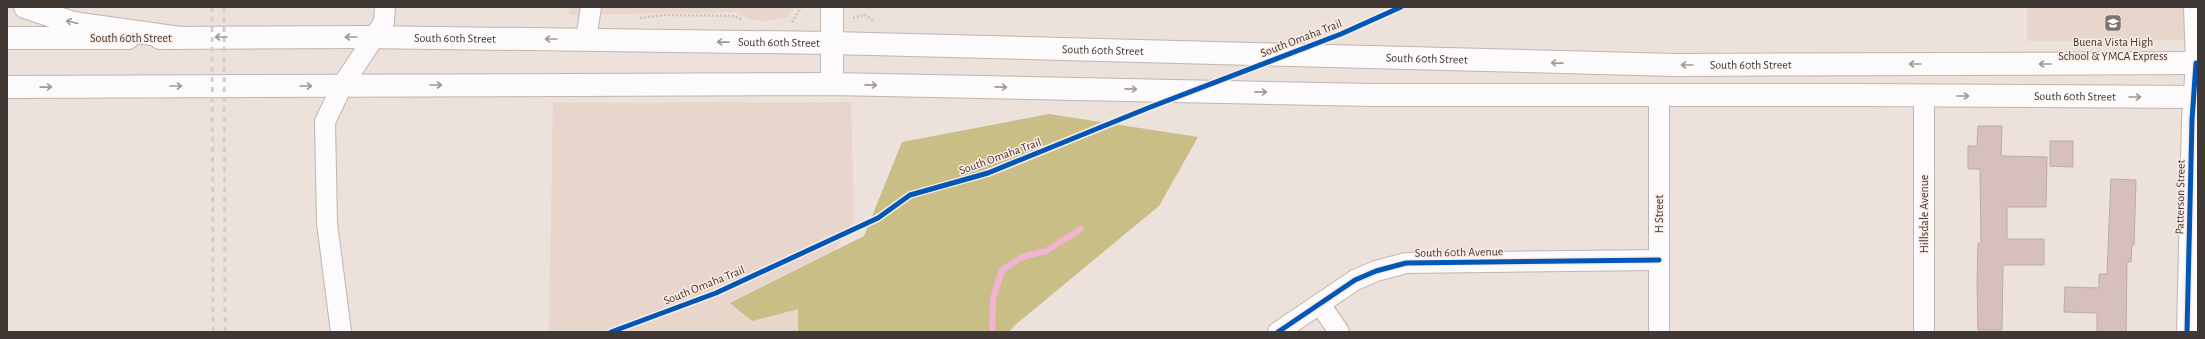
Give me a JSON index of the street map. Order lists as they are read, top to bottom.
{
  "streets": {
    "main road": ["South 60th Street"],
    "street": [
      "Patterson Street",
      "H Street",
      "Hillsdale Avenue",
      "South 60th Avenue"
    ],
    "cycle path": ["South Omaha Trail"]
  },
  "crossings": [
    ["South 60th Street", "Patterson Street"],
    ["South 60th Street", "H Street"],
    ["South 60th Street", "Hillsdale Avenue"],
    ["H Street", "South 60th Avenue"]
  ],
  "places": {
    "school or university": ["Buena Vista High School & YMCA Express"]
  }
}
